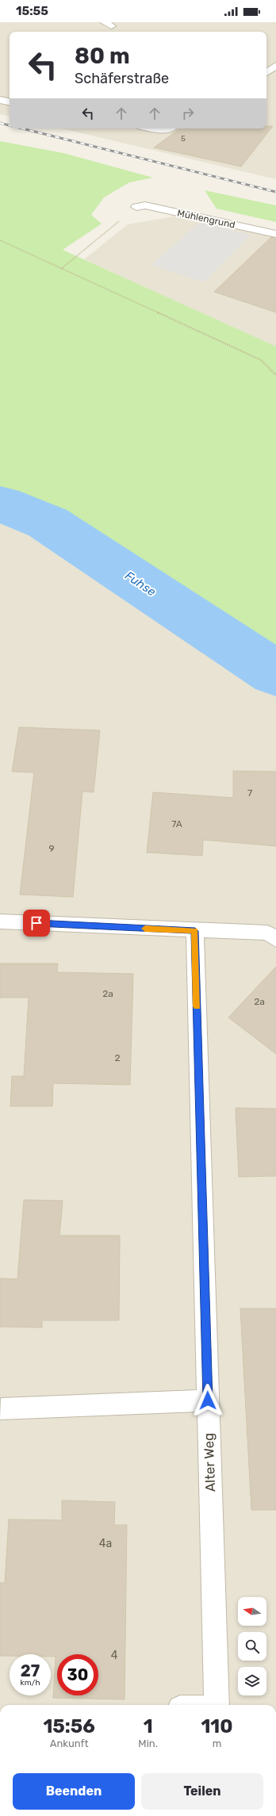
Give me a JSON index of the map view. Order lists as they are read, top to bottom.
{
  "streets": {
    "street": ["Mühlengrund", "Alter Weg"]
  },
  "water": ["Fuhse"],
  "house_numbers": [
    "5",
    "7",
    "7A",
    "9",
    "2a",
    "2a",
    "2",
    "4a",
    "4"
  ],
  "north": "left",
  "page": {
    "status": "15:55",
    "turn": ["80 m", "Schäferstraße"],
    "speed": "27 km/h",
    "limit": "30",
    "eta": [
      "15:56",
      "Ankunft",
      "1",
      "Min.",
      "110",
      "m"
    ],
    "buttons": ["Beenden", "Teilen"]
  }
}
